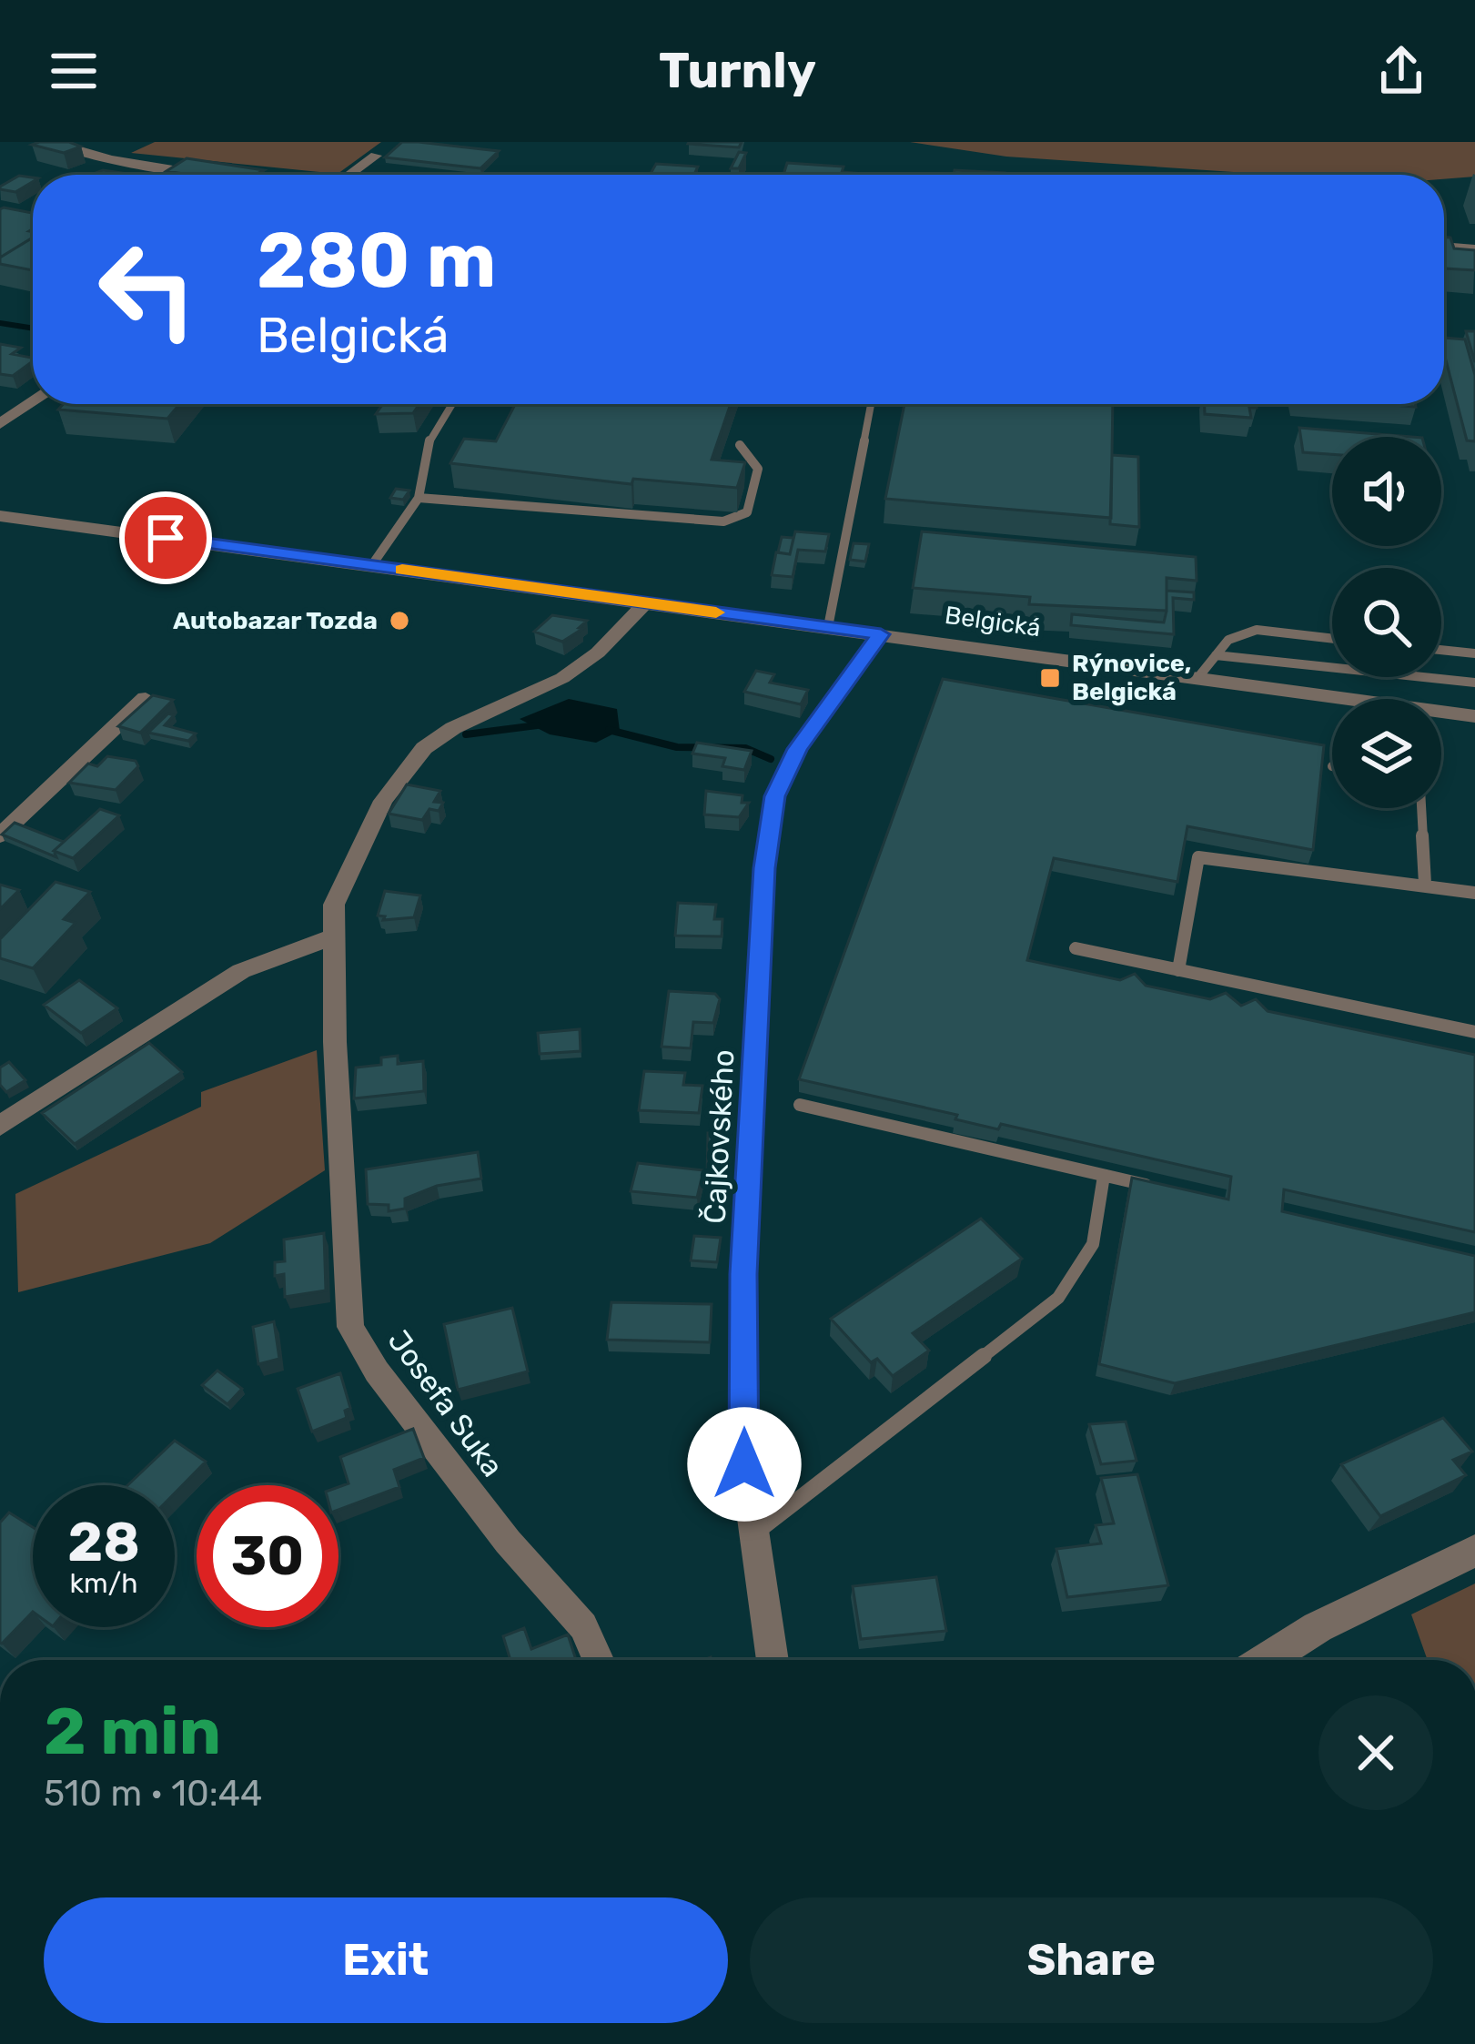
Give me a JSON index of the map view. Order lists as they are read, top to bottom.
{
  "streets": {
    "street": ["Belgická", "Čajkovského", "Josefa Suka"]
  },
  "crossings": [
    ["Belgická", "Čajkovského"],
    ["Belgická", "Josefa Suka"]
  ],
  "places": {
    "other": ["Autobazar Tozda"],
    "transit": ["Rýnovice, Belgická"]
  },
  "page": {
    "header": "Turnly",
    "turn": ["280 m", "Belgická"],
    "speed": "28 km/h",
    "limit": "30",
    "heading": ["2 min", "510 m · 10:44"],
    "buttons": ["Exit", "Share"]
  }
}
